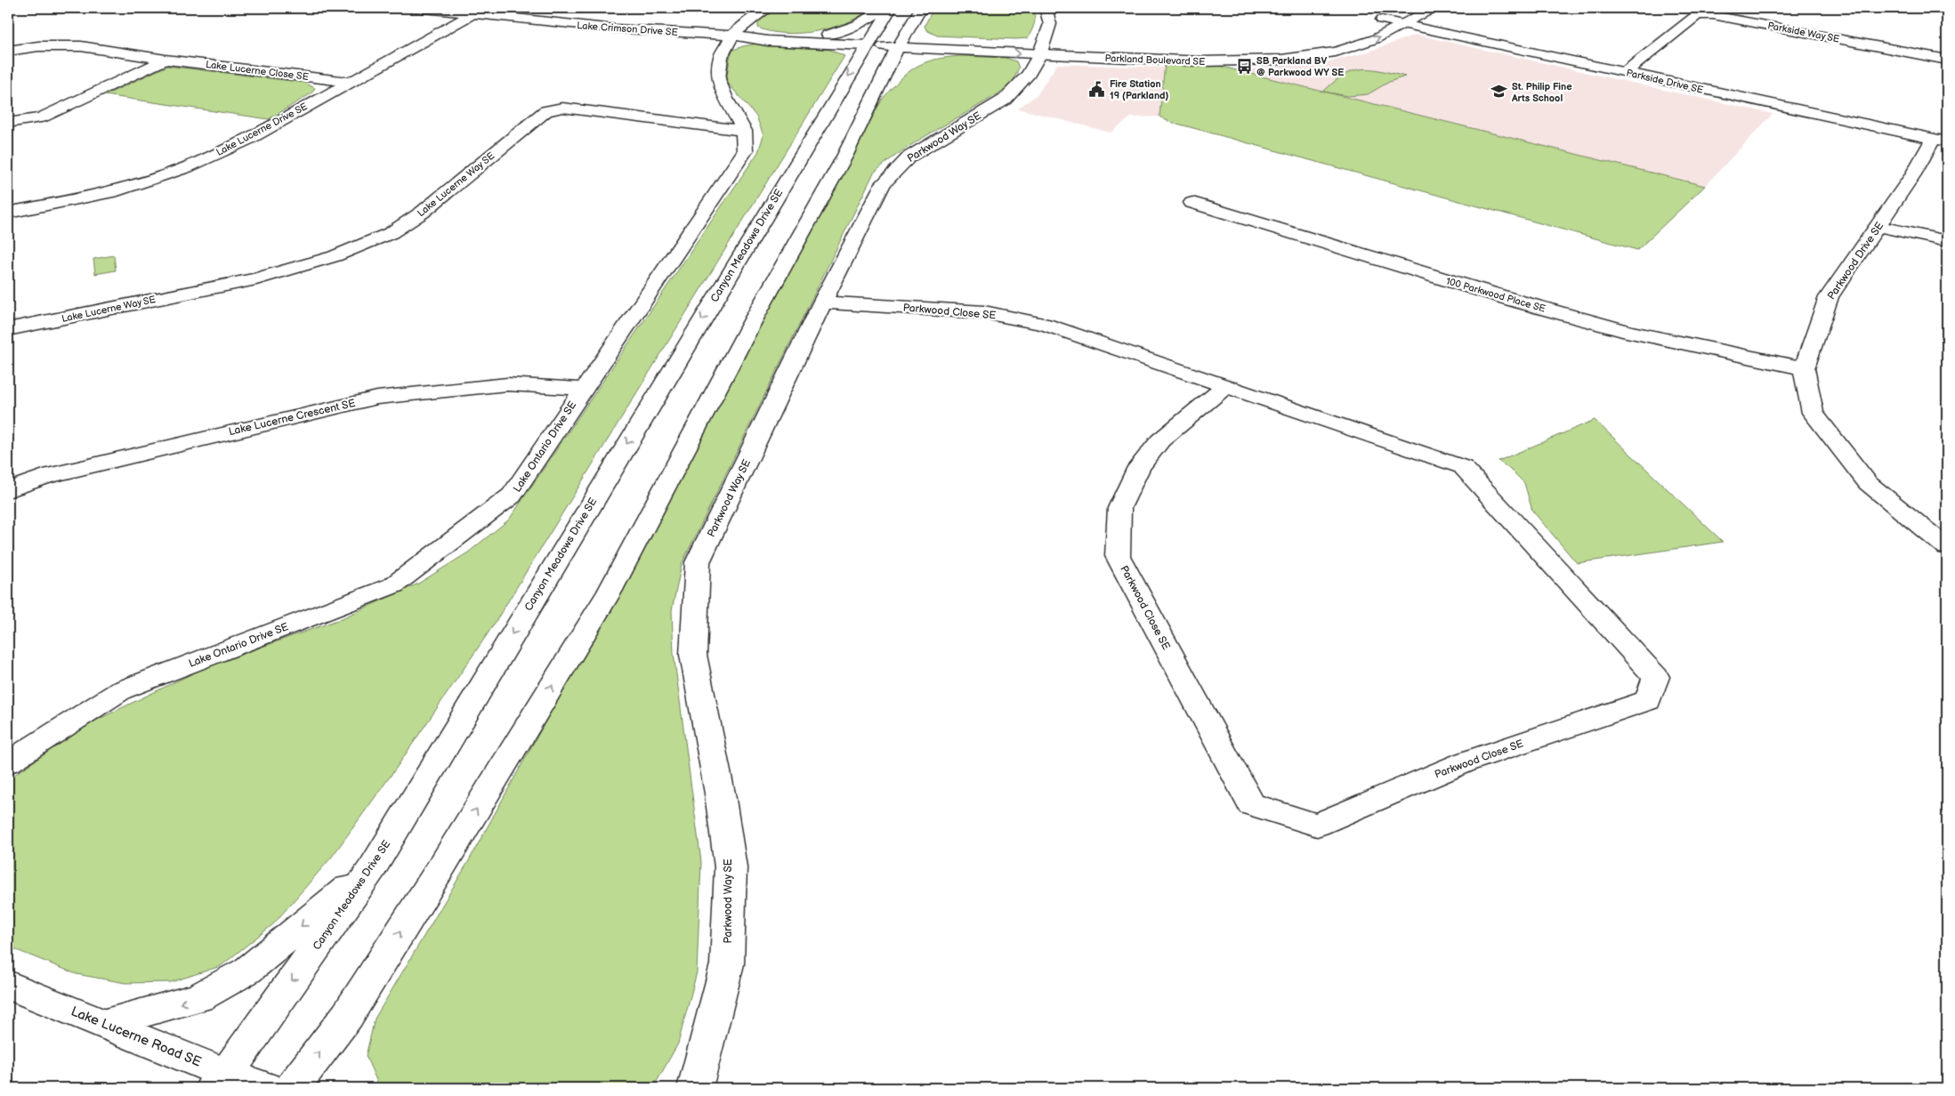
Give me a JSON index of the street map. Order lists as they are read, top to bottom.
{
  "streets": {
    "street": [
      "Lake Crimson Drive SE",
      "Parkside Way SE",
      "Parkland Boulevard SE",
      "Lake Lucerne Close SE",
      "Parkside Drive SE",
      "Lake Lucerne Drive SE",
      "Parkwood Way SE",
      "Lake Lucerne Way SE",
      "Canyon Meadows Drive SE",
      "Parkwood Drive SE",
      "100 Parkwood Place SE",
      "Parkwood Close SE",
      "Lake Lucerne Crescent SE",
      "Lake Ontario Drive SE",
      "Lake Lucerne Road SE"
    ]
  },
  "crossings": [
    ["Lake Crimson Drive SE", "Parkland Boulevard SE"],
    ["Lake Crimson Drive SE", "Lake Lucerne Drive SE"],
    ["Lake Crimson Drive SE", "Canyon Meadows Drive SE"],
    ["Lake Crimson Drive SE", "Lake Ontario Drive SE"],
    ["Parkside Way SE", "Parkside Drive SE"],
    ["Parkland Boulevard SE", "Parkside Drive SE"],
    ["Parkland Boulevard SE", "Parkwood Way SE"],
    ["Parkland Boulevard SE", "Canyon Meadows Drive SE"],
    ["Lake Lucerne Close SE", "Lake Lucerne Drive SE"],
    ["Parkside Drive SE", "Parkwood Drive SE"],
    ["Parkwood Way SE", "Parkwood Close SE"],
    ["Lake Lucerne Way SE", "Lake Ontario Drive SE"],
    ["Canyon Meadows Drive SE", "Lake Lucerne Road SE"],
    ["Parkwood Drive SE", "100 Parkwood Place SE"],
    ["Lake Lucerne Crescent SE", "Lake Ontario Drive SE"]
  ],
  "places": {
    "bus stop": ["SB Parkland BV @ Parkwood WY SE"],
    "public building": ["Fire Station 19 (Parkland)"],
    "school or university": ["St. Philip Fine Arts School"]
  }
}
